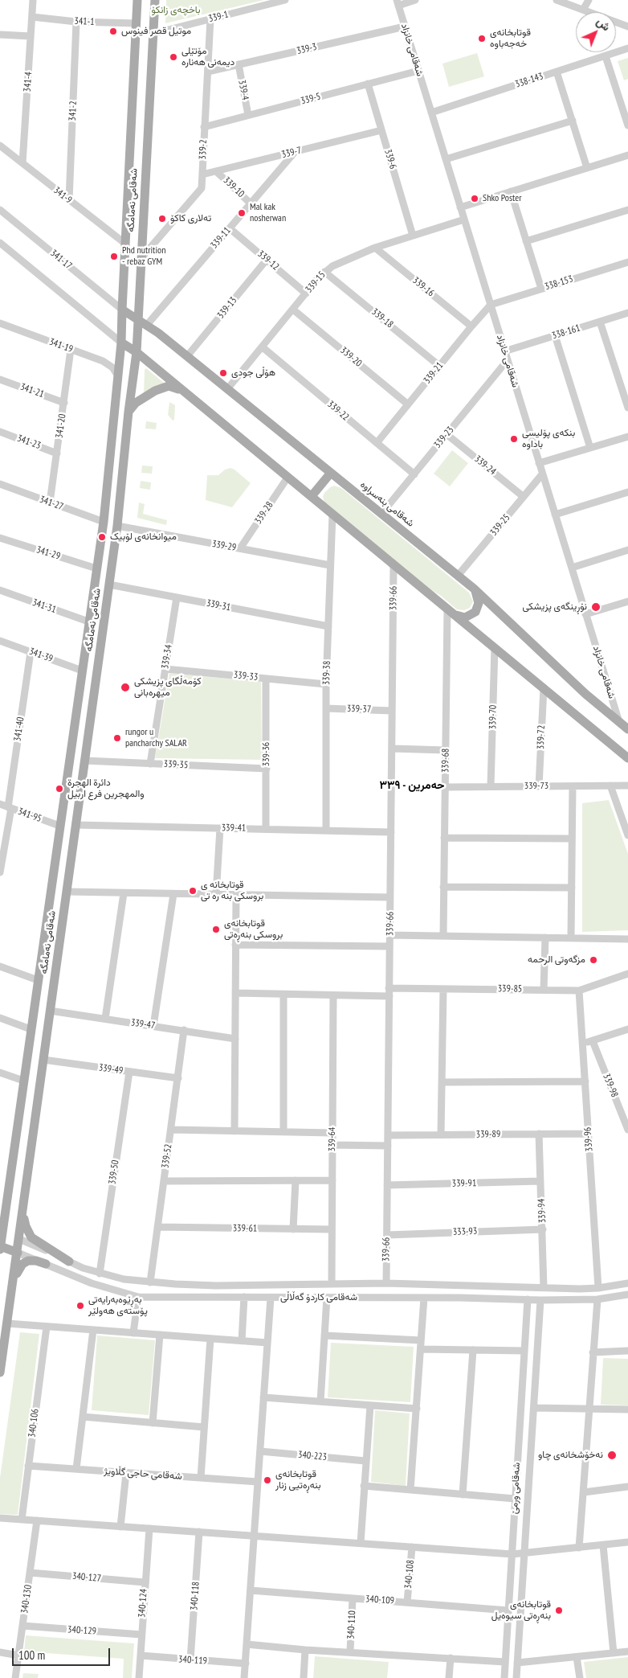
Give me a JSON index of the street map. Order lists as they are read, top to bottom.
{
  "streets": {
    "main road": ["شەقامی نەمامگە", "شەقامی بنەسراوە"],
    "street": [
      "339-1",
      "341-1",
      "339-3",
      "شەقامی خانزاد",
      "338-143",
      "341-4",
      "339-4",
      "339-5",
      "341-2",
      "339-2",
      "339-7",
      "339-6",
      "339-10",
      "341-9",
      "339-11",
      "341-17",
      "339-12",
      "339-15",
      "338-153",
      "339-16",
      "339-13",
      "339-18",
      "338-161",
      "341-19",
      "339-20",
      "339-21",
      "341-21",
      "339-22",
      "341-20",
      "339-23",
      "341-23",
      "339-24",
      "341-27",
      "339-28",
      "339-25",
      "339-29",
      "341-29",
      "339-66",
      "339-31",
      "341-31",
      "341-39",
      "339-34",
      "339-38",
      "339-33",
      "339-37",
      "339-70",
      "341-40",
      "339-72",
      "339-36",
      "339-68",
      "339-35",
      "339-73",
      "341-95",
      "339-41",
      "339-85",
      "339-47",
      "339-49",
      "339-98",
      "339-89",
      "339-64",
      "339-96",
      "339-52",
      "339-50",
      "339-91",
      "339-94",
      "339-61",
      "333-93",
      "شەقامی کاردۆ گەڵاڵی",
      "340-106",
      "340-223",
      "شەقامی حاجی گڵاویژ",
      "شەقامی ورمێ",
      "340-108",
      "340-127",
      "340-118",
      "340-130",
      "340-109",
      "340-124",
      "340-110",
      "340-129",
      "340-119"
    ]
  },
  "crossings": [
    ["339-1", "339-2"],
    ["339-1", "شەقامی نەمامگە"],
    ["341-1", "341-4"],
    ["341-1", "341-2"],
    ["341-1", "شەقامی نەمامگە"],
    ["339-3", "شەقامی خانزاد"],
    ["339-3", "339-4"],
    ["339-3", "339-2"],
    ["شەقامی خانزاد", "338-143"],
    ["شەقامی خانزاد", "339-5"],
    ["شەقامی خانزاد", "339-15"],
    ["شەقامی خانزاد", "338-153"],
    ["شەقامی خانزاد", "338-161"],
    ["شەقامی خانزاد", "339-21"],
    ["شەقامی خانزاد", "339-23"],
    ["شەقامی خانزاد", "شەقامی بنەسراوە"],
    ["شەقامی خانزاد", "339-25"],
    ["341-4", "341-9"],
    ["339-4", "339-5"],
    ["339-5", "339-2"],
    ["339-5", "339-6"],
    ["341-2", "341-9"],
    ["339-2", "339-7"],
    ["339-2", "شەقامی نەمامگە"],
    ["339-7", "339-6"],
    ["339-7", "339-10"],
    ["339-7", "339-11"],
    ["339-6", "339-15"],
    ["339-10", "339-11"],
    ["341-9", "شەقامی نەمامگە"],
    ["شەقامی نەمامگە", "341-17"],
    ["شەقامی نەمامگە", "341-19"],
    ["شەقامی نەمامگە", "341-27"],
    ["شەقامی نەمامگە", "شەقامی بنەسراوە"],
    ["شەقامی نەمامگە", "339-29"],
    ["شەقامی نەمامگە", "341-29"],
    ["شەقامی نەمامگە", "339-31"],
    ["شەقامی نەمامگە", "341-31"],
    ["شەقامی نەمامگە", "341-39"],
    ["شەقامی نەمامگە", "339-35"],
    ["شەقامی نەمامگە", "341-95"],
    ["شەقامی نەمامگە", "339-41"],
    ["شەقامی نەمامگە", "339-47"],
    ["شەقامی نەمامگە", "339-49"],
    ["شەقامی نەمامگە", "شەقامی کاردۆ گەڵاڵی"],
    ["339-11", "339-12"],
    ["339-11", "شەقامی بنەسراوە"],
    ["341-17", "شەقامی بنەسراوە"],
    ["339-12", "339-15"],
    ["339-12", "339-13"],
    ["339-15", "339-16"],
    ["339-15", "339-18"],
    ["339-15", "339-20"],
    ["339-15", "339-22"],
    ["339-15", "شەقامی بنەسراوە"],
    ["338-153", "339-21"],
    ["339-16", "339-21"],
    ["339-13", "شەقامی بنەسراوە"],
    ["339-18", "339-21"],
    ["341-19", "341-20"],
    ["339-20", "339-21"],
    ["339-21", "339-22"],
    ["341-21", "341-20"],
    ["339-22", "339-23"],
    ["341-20", "341-23"],
    ["341-20", "341-27"],
    ["339-23", "339-24"],
    ["339-23", "شەقامی بنەسراوە"],
    ["339-24", "339-25"],
    ["شەقامی بنەسراوە", "339-25"],
    ["339-28", "339-29"],
    ["339-29", "339-38"],
    ["339-66", "339-37"],
    ["339-66", "339-41"],
    ["339-66", "339-85"],
    ["339-66", "339-89"],
    ["339-66", "339-91"],
    ["339-66", "333-93"],
    ["339-66", "شەقامی کاردۆ گەڵاڵی"],
    ["339-31", "339-34"],
    ["339-31", "339-38"],
    ["341-39", "341-40"],
    ["339-34", "339-33"],
    ["339-34", "339-35"],
    ["339-38", "339-33"],
    ["339-38", "339-37"],
    ["339-38", "339-41"],
    ["339-33", "339-36"],
    ["339-70", "339-73"],
    ["341-40", "341-95"],
    ["339-72", "339-73"],
    ["339-36", "339-35"],
    ["339-36", "339-41"],
    ["339-68", "339-73"],
    ["339-85", "339-96"],
    ["339-47", "339-52"],
    ["339-49", "339-52"],
    ["339-49", "339-50"],
    ["339-89", "339-96"],
    ["339-89", "339-94"],
    ["339-64", "339-61"],
    ["339-64", "شەقامی کاردۆ گەڵاڵی"],
    ["339-96", "شەقامی کاردۆ گەڵاڵی"],
    ["339-52", "339-61"],
    ["339-52", "شەقامی کاردۆ گەڵاڵی"],
    ["339-50", "شەقامی کاردۆ گەڵاڵی"],
    ["339-91", "339-94"],
    ["339-94", "333-93"],
    ["339-94", "شەقامی کاردۆ گەڵاڵی"],
    ["شەقامی کاردۆ گەڵاڵی", "شەقامی ورمێ"],
    ["340-106", "شەقامی حاجی گڵاویژ"],
    ["شەقامی ورمێ", "340-109"],
    ["340-108", "340-109"],
    ["340-127", "340-130"],
    ["340-127", "340-124"],
    ["340-118", "340-119"],
    ["340-130", "340-129"],
    ["340-109", "340-110"],
    ["340-124", "340-129"],
    ["340-124", "340-119"]
  ],
  "districts": ["حەمرین - ٣٣٩"],
  "parks": ["باخچەی زانکۆ"],
  "places": [
    "موتيل قصر فينوس",
    "قوتابخانەی خەجەباوە",
    "مۆتێلی دیمەنی هەنارە",
    "Shko Poster",
    "Mal kak nosherwan",
    "تەلاری کاکۆ",
    "Phd nutrition - rebaz GYM",
    "هۆڵی جودی",
    "بنکەی پۆلیسی باداوە",
    "میوانخانەی لۆبیک",
    "نۆڕینگەی پزیشکی",
    "کۆمەڵگای پزیشکی میهرەبانی",
    "rungor u pancharchy SALAR",
    "دائرة الهجرة والمهجرين فرع اربيل",
    "قوتابخانه ى بروسكى بنه ره تى",
    "قوتابخانەی بروسکی بنەڕەتی",
    "مزگەوتی الرحمە",
    "بەڕێوەبەرایەتی پۆستەی هەولێر",
    "نەخۆشخانەی چاو",
    "قوتابخانەی بنەڕەتیی زنار",
    "قوتابخانەی بنەڕەتی سیوەیل"
  ],
  "scale_bar": "100 m",
  "north": "top right"
}
